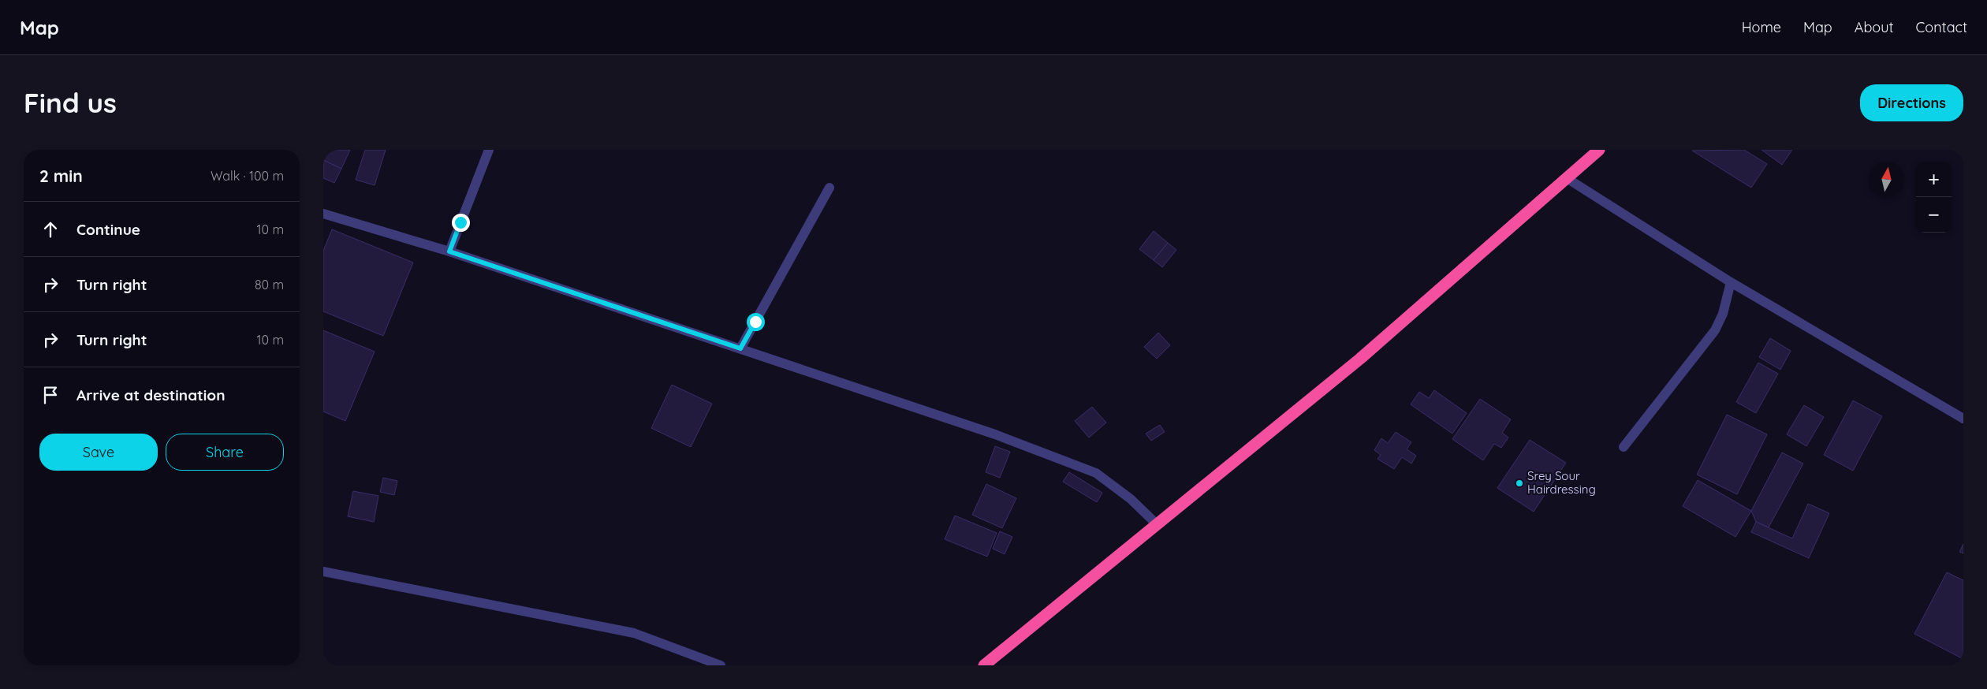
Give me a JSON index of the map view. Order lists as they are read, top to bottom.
{
  "places": ["Srey Sour Hairdressing"],
  "north": "top",
  "page": {
    "header": "Map",
    "nav": [
      "Home",
      "Map",
      "About",
      "Contact"
    ],
    "buttons": [
      "Directions",
      ["Save", "Share"]
    ],
    "title": "Find us",
    "heading": ["2 min", "Walk · 100 m"],
    "map_buttons": ["+", "−"],
    "list": [
      ["Continue", "10 m"],
      ["Turn right", "80 m"],
      ["Turn right", "10 m"],
      "Arrive at destination"
    ]
  }
}
